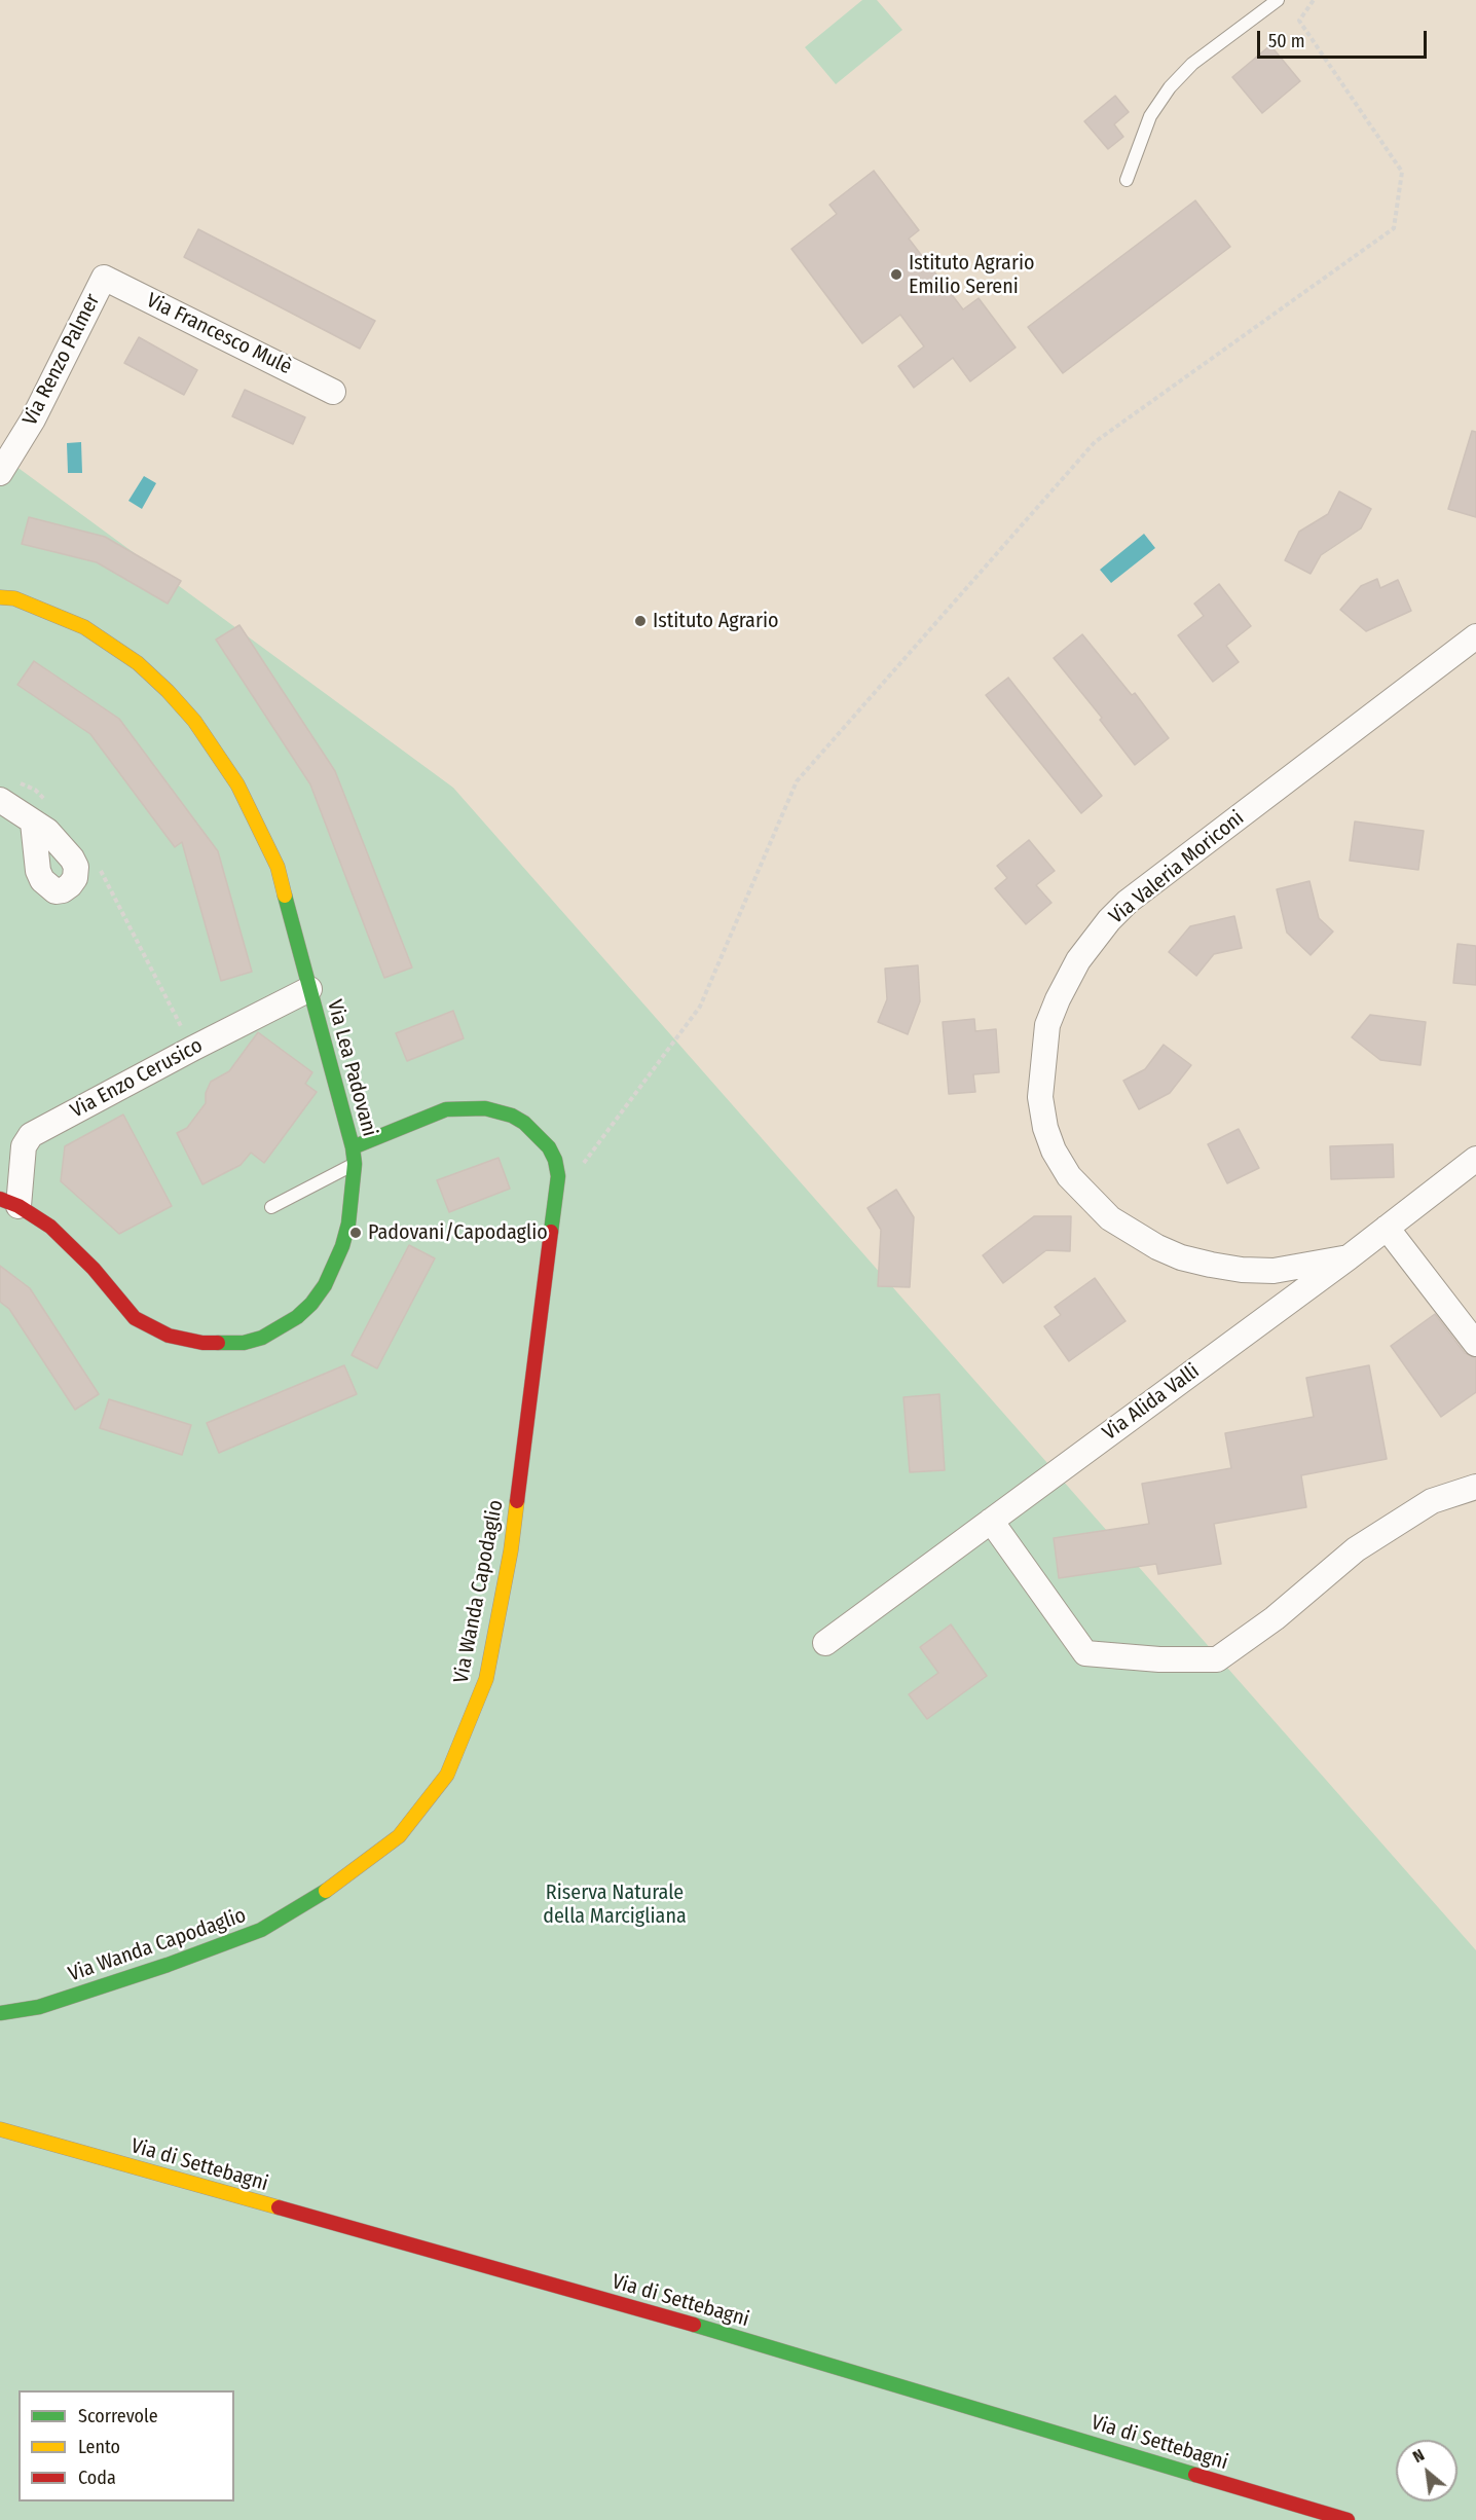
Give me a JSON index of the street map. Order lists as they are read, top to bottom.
{
  "streets": {
    "street": [
      "Via Francesco Mulè",
      "Via Renzo Palmer",
      "Via Valeria Moriconi",
      "Via Lea Padovani",
      "Via Enzo Cerusico",
      "Via Alida Valli",
      "Via Wanda Capodaglio",
      "Via di Settebagni"
    ]
  },
  "crossings": [
    ["Via Francesco Mulè", "Via Renzo Palmer"],
    ["Via Valeria Moriconi", "Via Alida Valli"],
    ["Via Lea Padovani", "Via Enzo Cerusico"],
    ["Via Lea Padovani", "Via Wanda Capodaglio"]
  ],
  "parks": ["Riserva Naturale della Marcigliana"],
  "places": ["Istituto Agrario Emilio Sereni", "Istituto Agrario", "Padovani/Capodaglio"],
  "legend": ["Scorrevole", "Lento", "Coda"],
  "scale_bar": "50 m",
  "north": "top left"
}
